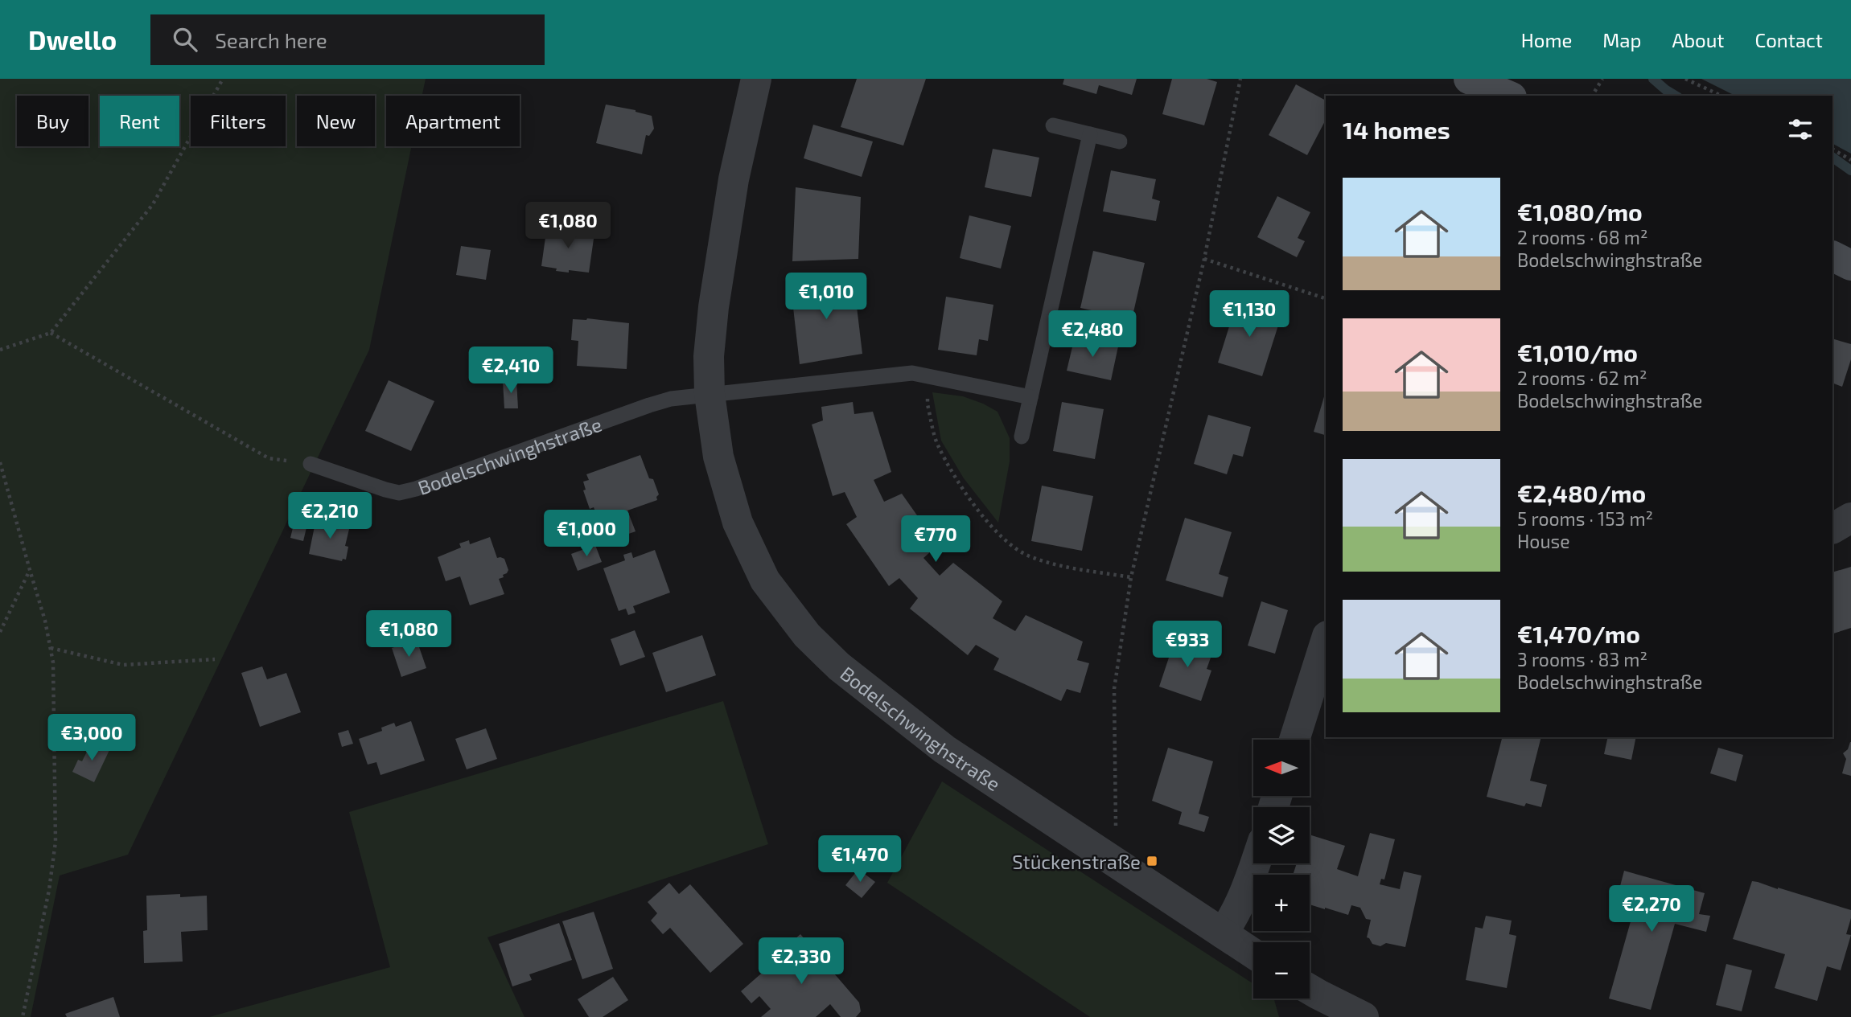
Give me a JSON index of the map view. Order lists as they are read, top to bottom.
{
  "streets": {
    "street": ["Bodelschwinghstraße"]
  },
  "places": {
    "transit": ["Stückenstraße"]
  },
  "north": "left",
  "page": {
    "header": "Dwello",
    "search": "Search here",
    "nav": [
      "Home",
      "Map",
      "About",
      "Contact"
    ],
    "chip": [
      "Buy",
      "Rent",
      "Filters",
      "New",
      "Apartment"
    ],
    "heading": "14 homes",
    "list": [
      {
        "name": "€1,080/mo",
        "note": "2 rooms · 68 m² · Bodelschwinghstraße"
      },
      {
        "name": "€1,010/mo",
        "note": "2 rooms · 62 m² · Bodelschwinghstraße"
      },
      {
        "name": "€2,480/mo",
        "note": "5 rooms · 153 m² · House"
      },
      {
        "name": "€1,470/mo",
        "note": "3 rooms · 83 m² · Bodelschwinghstraße"
      }
    ],
    "price": [
      "€1,080",
      "€1,010",
      "€1,130",
      "€2,480",
      "€2,410",
      "€2,210",
      "€1,000",
      "€770",
      "€1,080",
      "€933",
      "€3,000",
      "€1,470",
      "€2,270",
      "€2,330"
    ],
    "map_buttons": ["+", "−"]
  }
}
